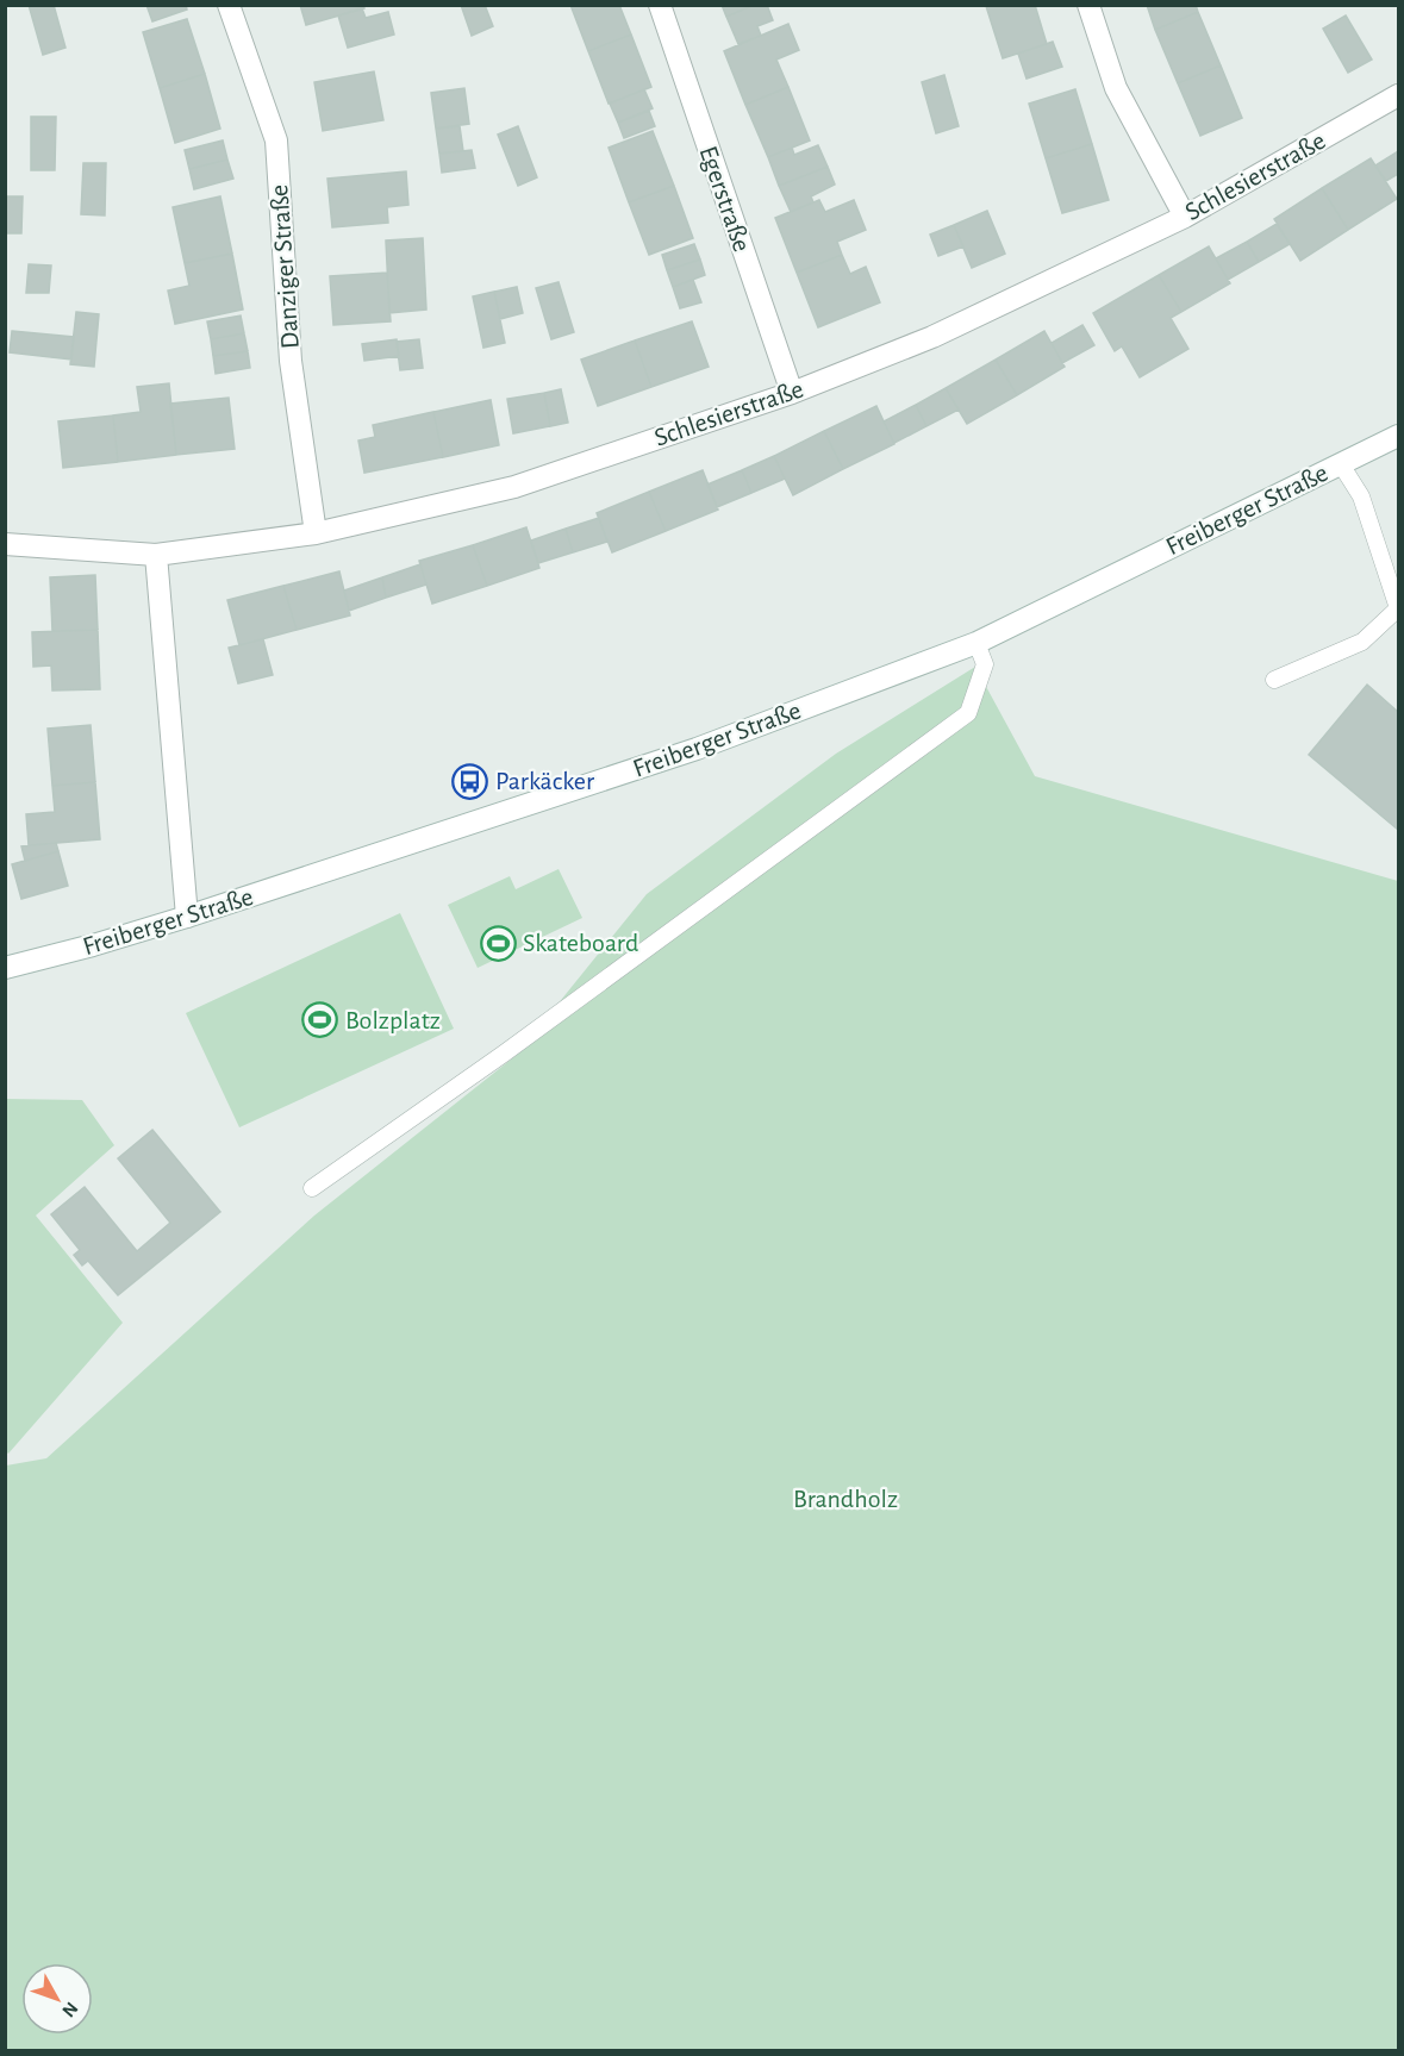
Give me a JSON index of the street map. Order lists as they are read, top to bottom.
{
  "streets": {
    "street": [
      "Schlesierstraße",
      "Egerstraße",
      "Danziger Straße",
      "Freiberger Straße"
    ]
  },
  "crossings": [
    ["Schlesierstraße", "Egerstraße"],
    ["Schlesierstraße", "Danziger Straße"]
  ],
  "parks": ["Brandholz"],
  "places": {
    "bus stop": ["Parkäcker"],
    "sports": ["Skateboard", "Bolzplatz"]
  },
  "north": "bottom right"
}
